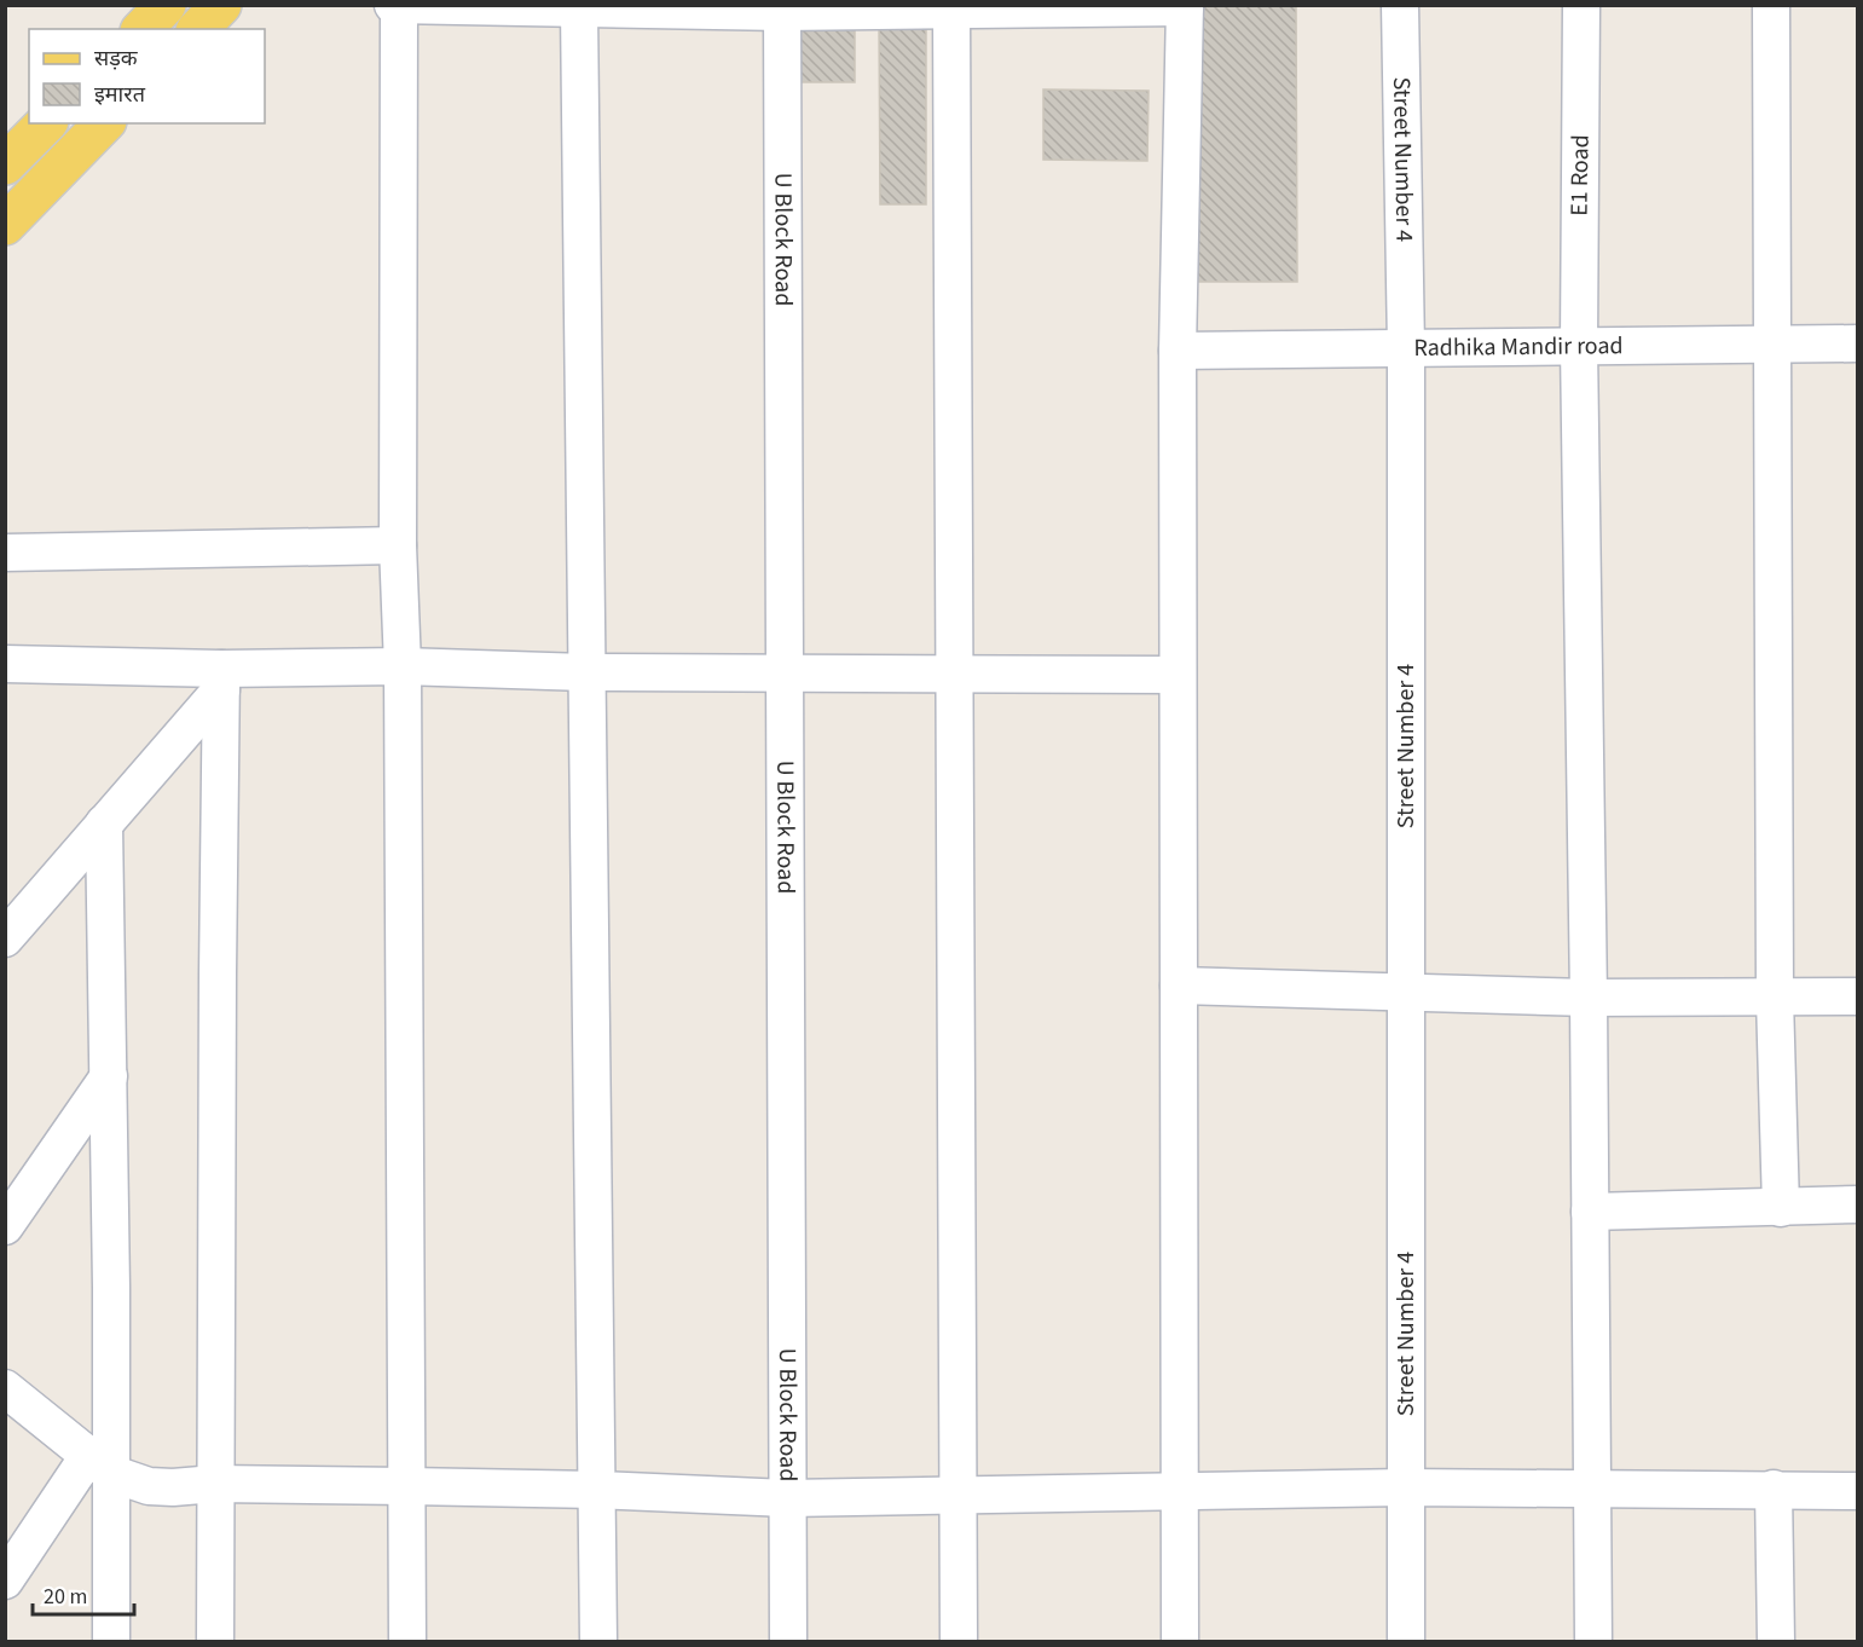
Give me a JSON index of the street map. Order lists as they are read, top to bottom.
{
  "streets": {
    "street": [
      "Street Number 4",
      "E1 Road",
      "U Block Road",
      "Radhika Mandir road"
    ]
  },
  "crossings": [
    ["Street Number 4", "Radhika Mandir road"],
    ["E1 Road", "Radhika Mandir road"]
  ],
  "legend": ["सड़क", "इमारत"],
  "scale_bar": "20 m"
}
